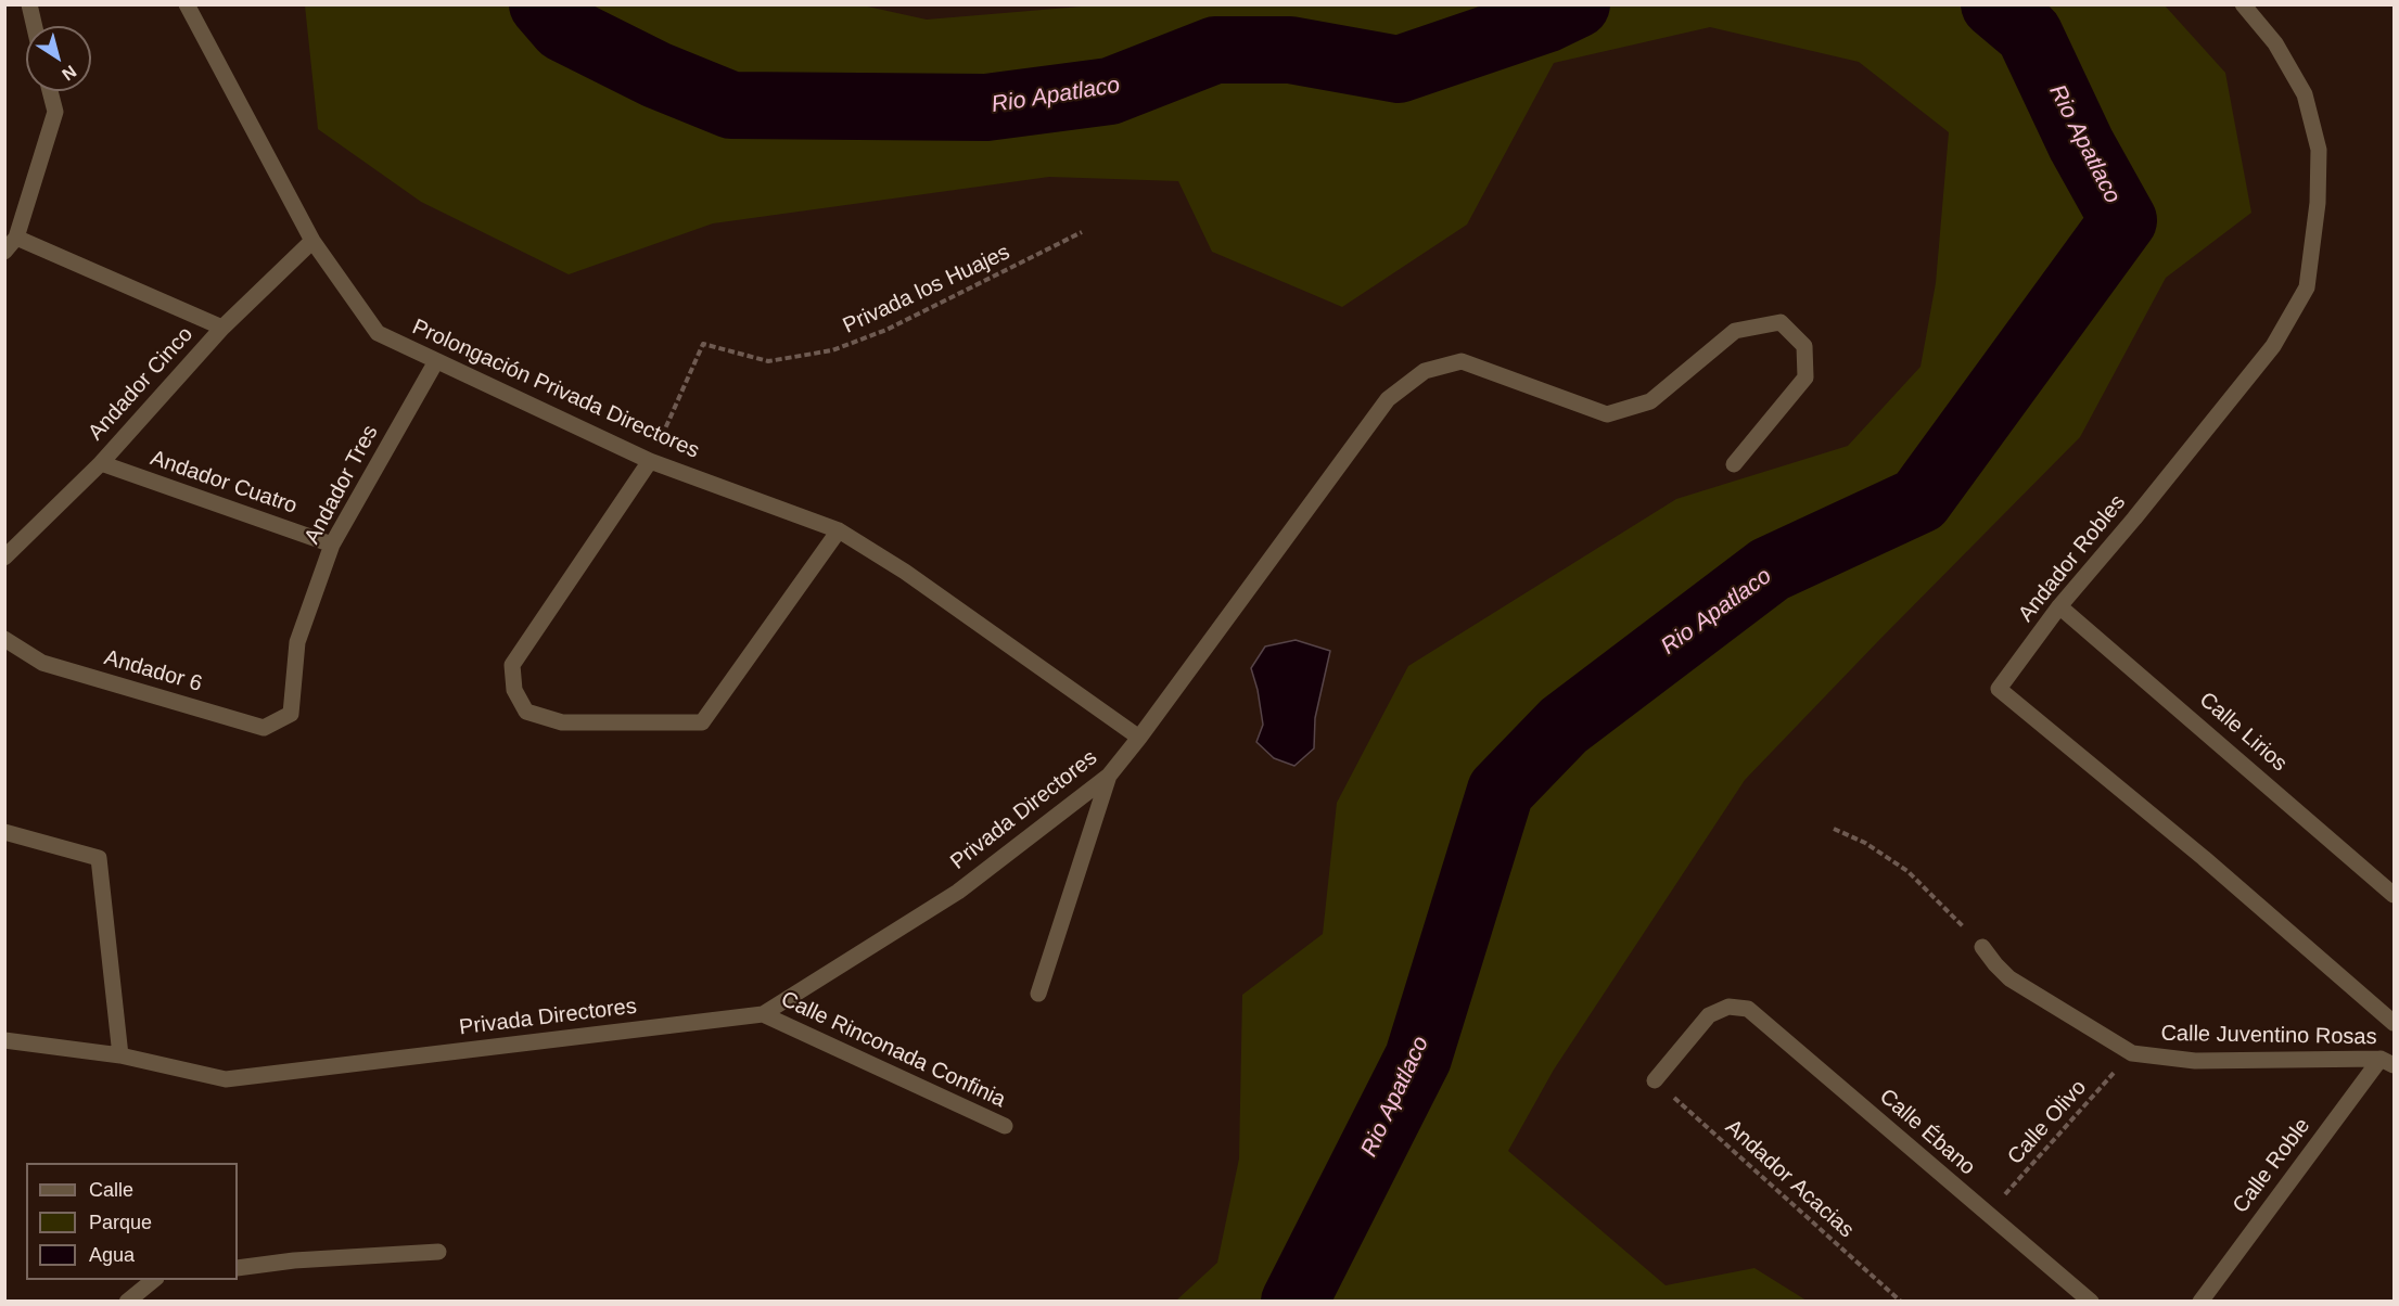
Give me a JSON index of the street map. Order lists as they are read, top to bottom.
{
  "streets": {
    "street": [
      "Andador Cinco",
      "Prolongación Privada Directores",
      "Andador Cuatro",
      "Andador Tres",
      "Andador Robles",
      "Andador 6",
      "Calle Lirios",
      "Privada Directores",
      "Calle Juventino Rosas",
      "Calle Rinconada Confinia",
      "Calle Ébano",
      "Calle Roble"
    ],
    "path": ["Privada los Huajes", "Calle Olivo", "Andador Acacias"]
  },
  "crossings": [
    ["Privada los Huajes", "Prolongación Privada Directores"],
    ["Andador Cinco", "Prolongación Privada Directores"],
    ["Andador Cinco", "Andador Cuatro"],
    ["Prolongación Privada Directores", "Andador Tres"],
    ["Prolongación Privada Directores", "Privada Directores"],
    ["Andador Cuatro", "Andador Tres"],
    ["Andador Tres", "Andador 6"],
    ["Andador Robles", "Calle Lirios"],
    ["Privada Directores", "Calle Rinconada Confinia"],
    ["Calle Juventino Rosas", "Calle Olivo"],
    ["Calle Juventino Rosas", "Calle Roble"],
    ["Calle Olivo", "Calle Ébano"],
    ["Calle Ébano", "Andador Acacias"]
  ],
  "water": ["Rio Apatlaco"],
  "legend": ["Calle", "Parque", "Agua"],
  "north": "bottom right"
}
